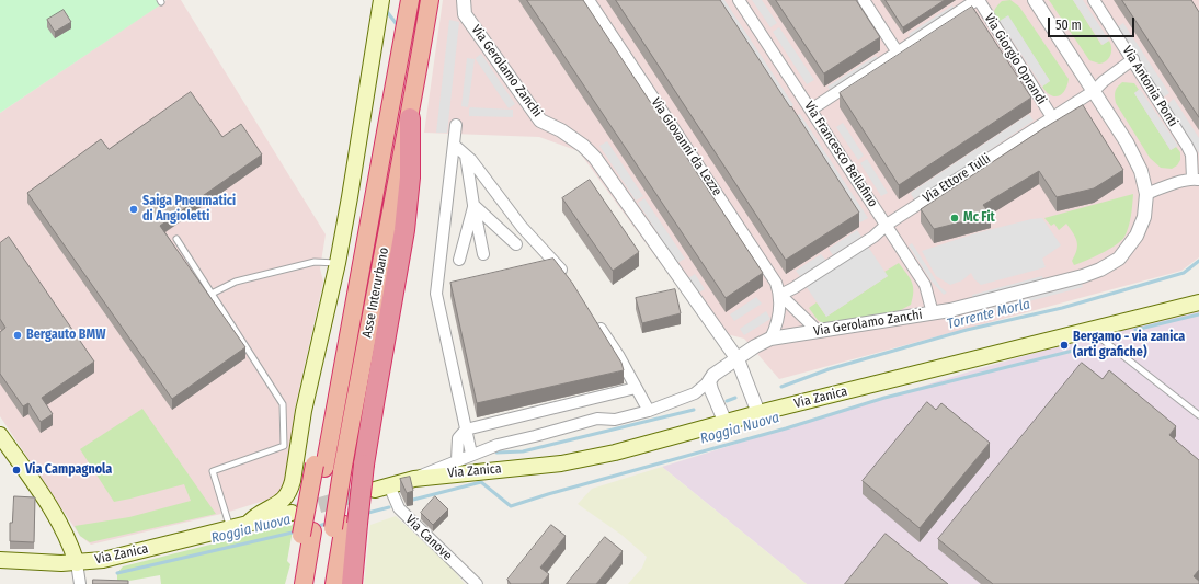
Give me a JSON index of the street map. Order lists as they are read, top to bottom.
{
  "streets": {
    "highway": ["Asse Interurbano"],
    "main road": ["Via Zanica"],
    "street": [
      "Via Giorgio Oprandi",
      "Via Gerolamo Zanchi",
      "Via Antonia Ponti",
      "Via Giovanni da Lezze",
      "Via Francesco Bellafino",
      "Via Ettore Tulli",
      "Via Canove"
    ]
  },
  "crossings": [
    ["Via Giorgio Oprandi", "Via Ettore Tulli"],
    ["Via Gerolamo Zanchi", "Via Giovanni da Lezze"],
    ["Via Gerolamo Zanchi", "Via Francesco Bellafino"],
    ["Via Gerolamo Zanchi", "Via Ettore Tulli"],
    ["Via Gerolamo Zanchi", "Via Zanica"],
    ["Via Antonia Ponti", "Via Ettore Tulli"],
    ["Via Giovanni da Lezze", "Via Ettore Tulli"],
    ["Via Francesco Bellafino", "Via Ettore Tulli"],
    ["Via Zanica", "Via Canove"]
  ],
  "water": ["Torrente Morla", "Roggia Nuova"],
  "places": [
    "Saiga Pneumatici di Angioletti",
    "Mc Fit",
    "Bergauto BMW",
    "Bergamo - via zanica (arti grafiche)",
    "Via Campagnola"
  ],
  "scale_bar": "50 m"
}
